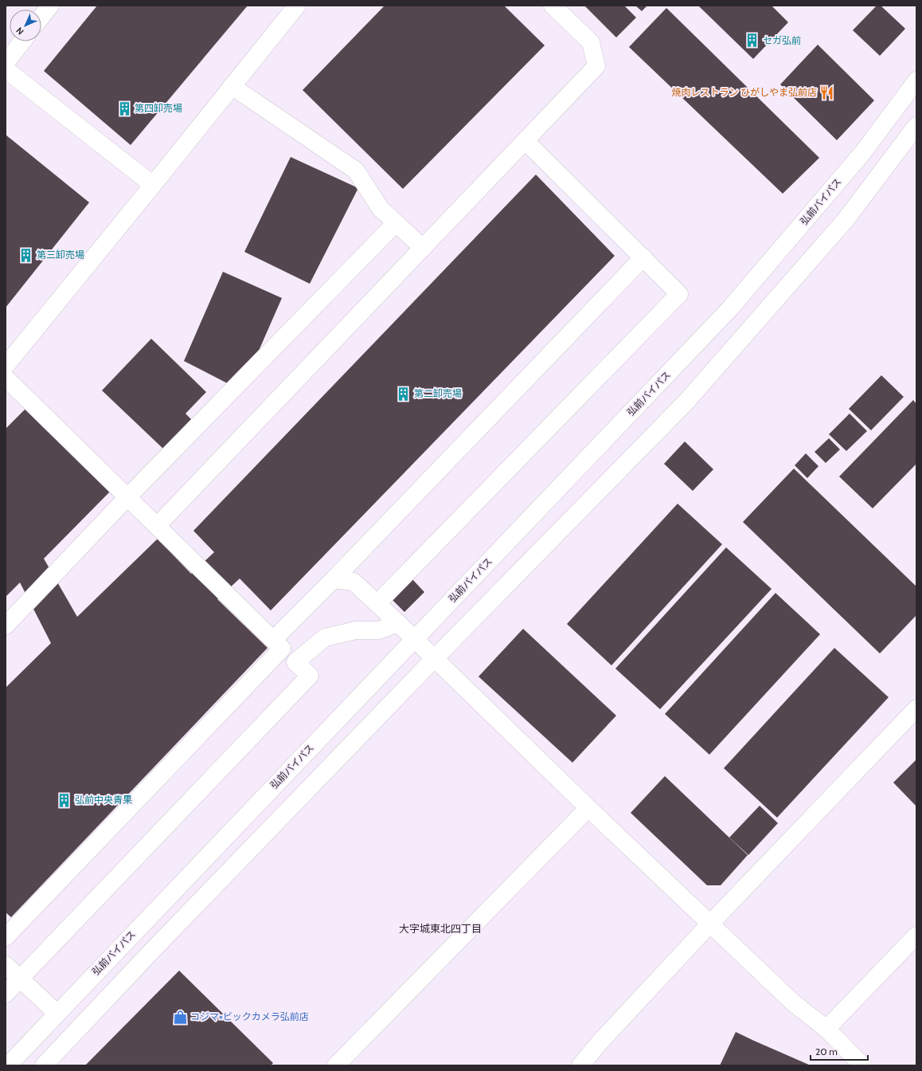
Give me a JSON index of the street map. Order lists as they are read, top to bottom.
{
  "streets": {
    "main road": ["弘前バイパス"]
  },
  "districts": ["大字城東北四丁目"],
  "places": {
    "building": [
      "セガ弘前",
      "第四卸売場",
      "第三卸売場",
      "第二卸売場",
      "弘前中央青果"
    ],
    "restaurant": ["焼肉レストラン ひがしやま弘前店"],
    "shop": ["コジマ×ビックカメラ弘前店"]
  },
  "scale_bar": "20 m",
  "north": "bottom left"
}
